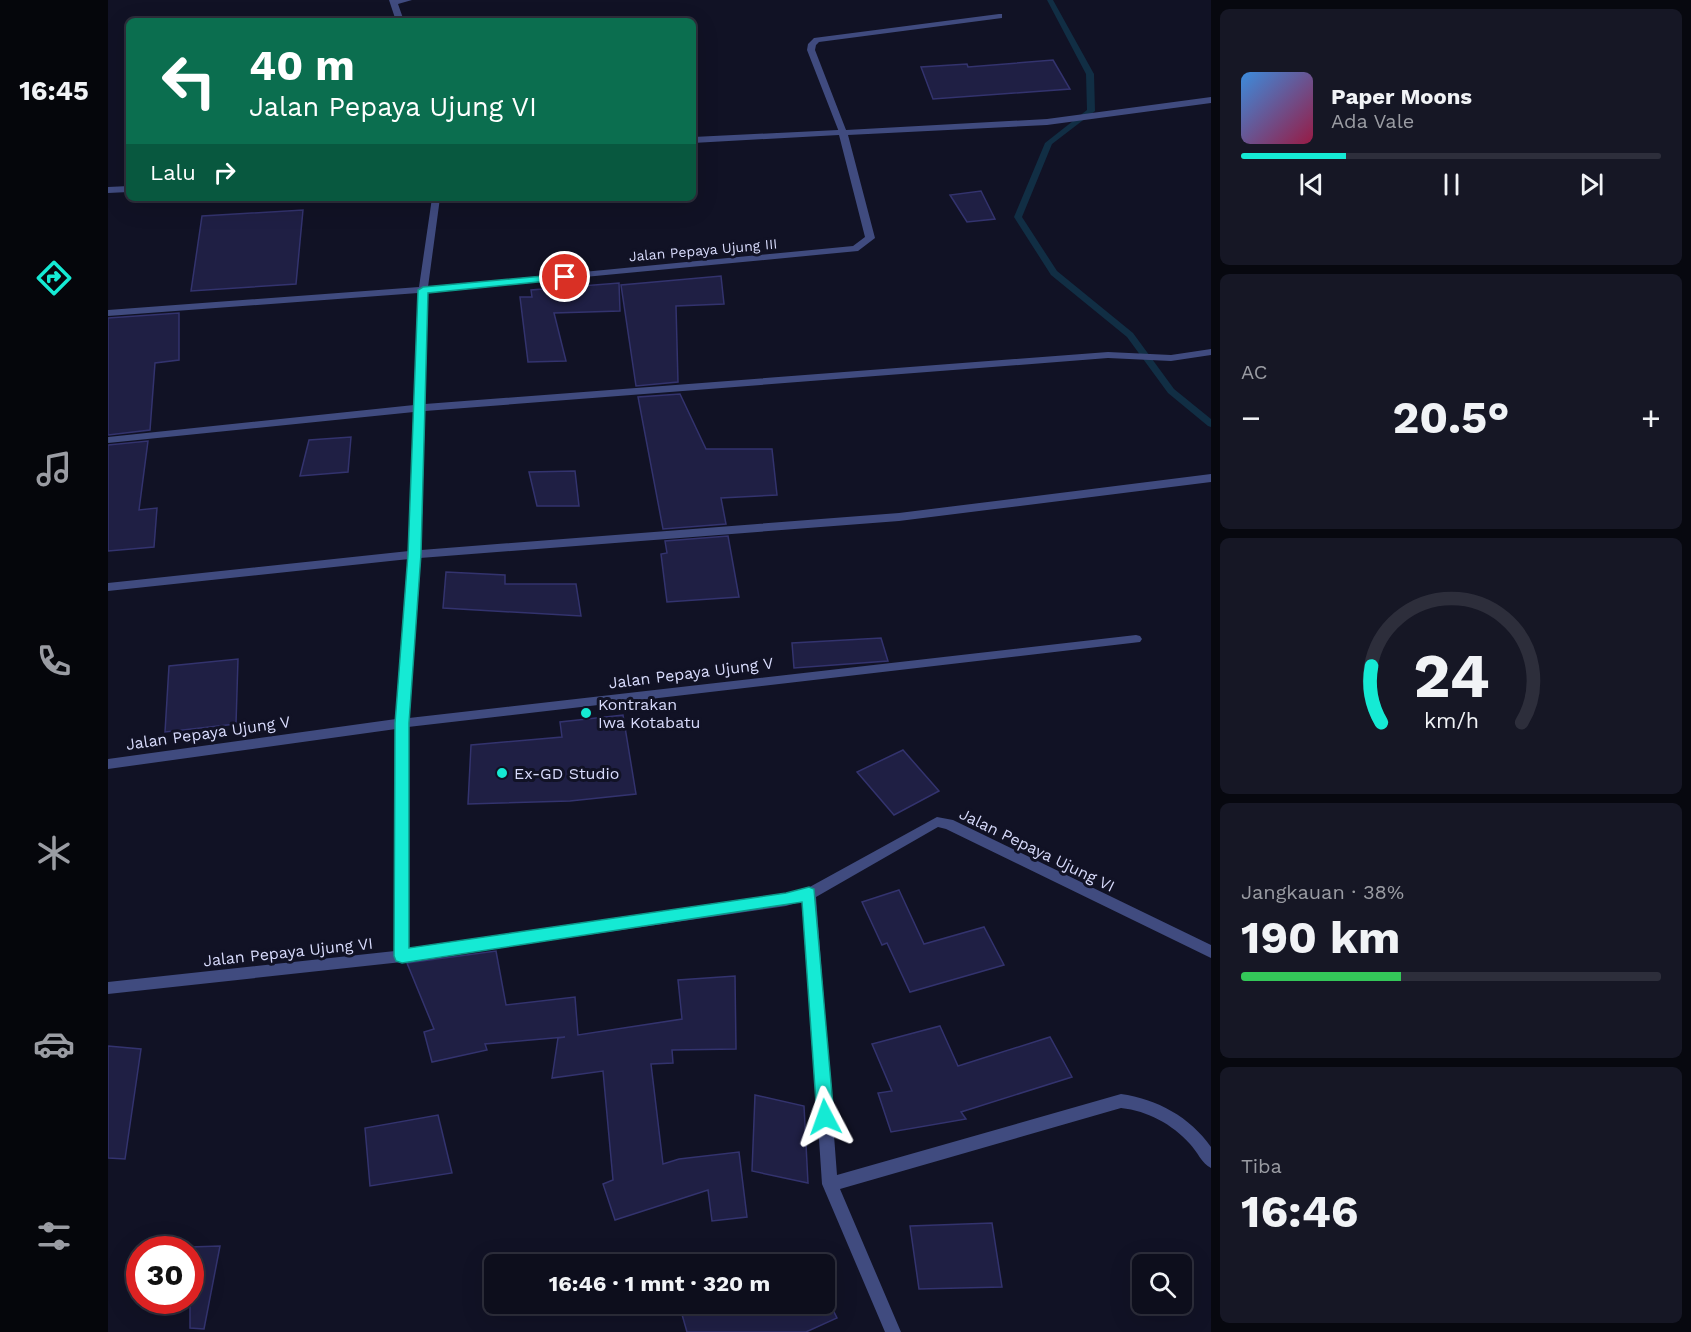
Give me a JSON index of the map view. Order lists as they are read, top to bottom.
{
  "streets": {
    "street": ["Jalan Pepaya Ujung III", "Jalan Pepaya Ujung V", "Jalan Pepaya Ujung VI"]
  },
  "places": ["Kontrakan Iwa Kotabatu", "Ex-GD Studio"],
  "page": {
    "tabs": "16:45",
    "turn": ["40 m", "Jalan Pepaya Ujung VI"],
    "song": ["Paper Moons", "Ada Vale"],
    "then": "Lalu",
    "tile": [
      "AC",
      ["Jangkauan · 38%", "190 km"],
      ["Tiba", "16:46"]
    ],
    "heat": ["−", "20.5°", "+"],
    "limit": "30",
    "trip": "16:46 · 1 mnt · 320 m",
    "gauge": ["24", "km/h"]
  }
}
